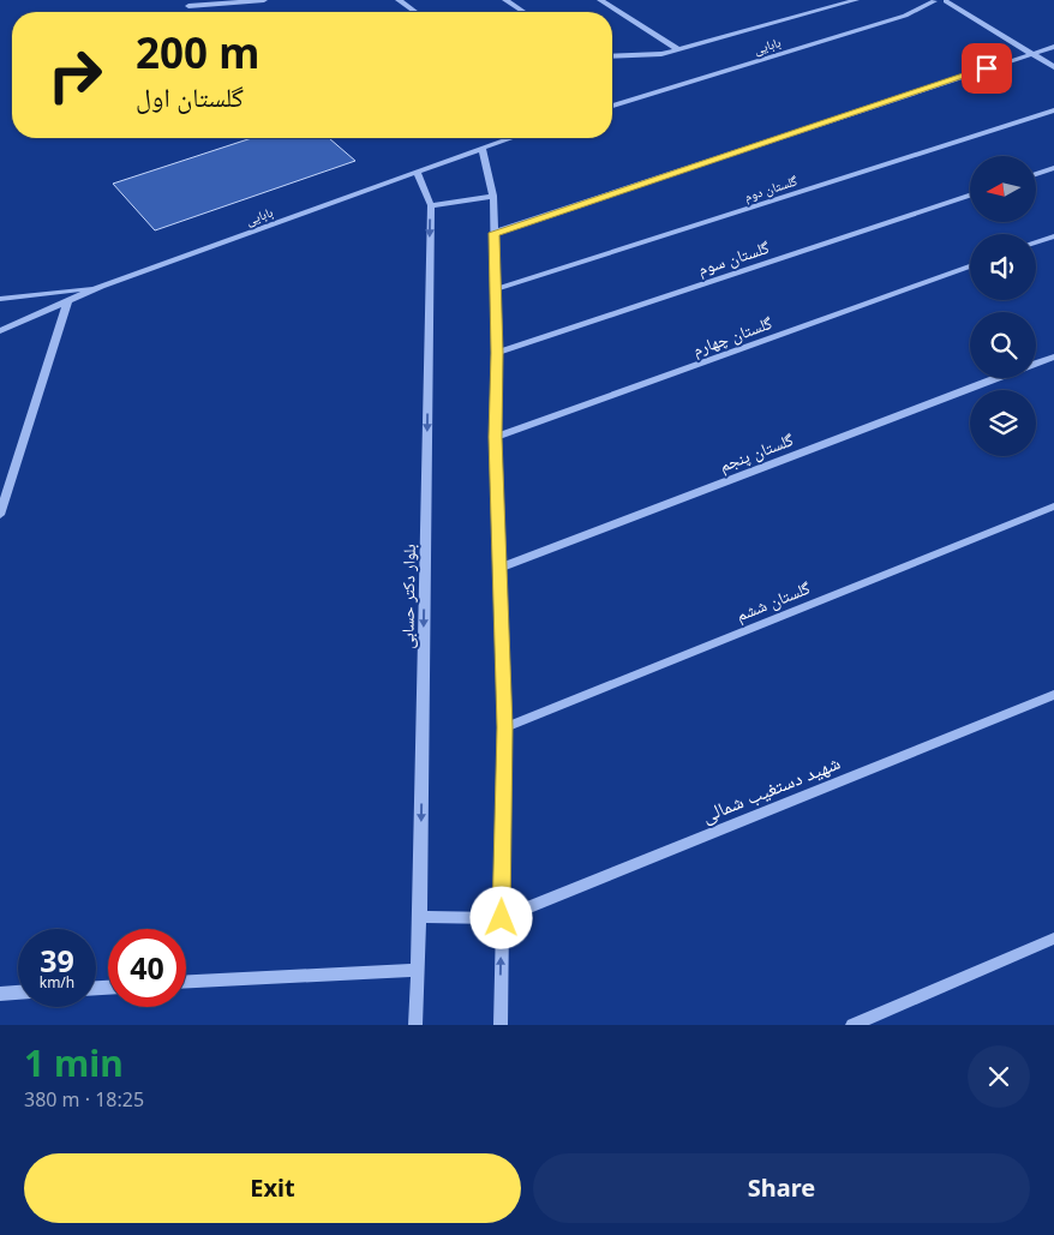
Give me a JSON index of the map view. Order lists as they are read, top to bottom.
{
  "streets": {
    "street": [
      "بابایی",
      "گلستان دوم",
      "گلستان سوم",
      "گلستان چهارم",
      "گلستان پنجم",
      "بلوار دکتر حسابی",
      "گلستان ششم",
      "شهید دستغیب شمالی"
    ]
  },
  "crossings": [
    ["بابایی", "بلوار دکتر حسابی"]
  ],
  "north": "left",
  "page": {
    "turn": ["200 m", "گلستان اول"],
    "speed": "39 km/h",
    "limit": "40",
    "heading": ["1 min", "380 m · 18:25"],
    "buttons": ["Exit", "Share"]
  }
}
